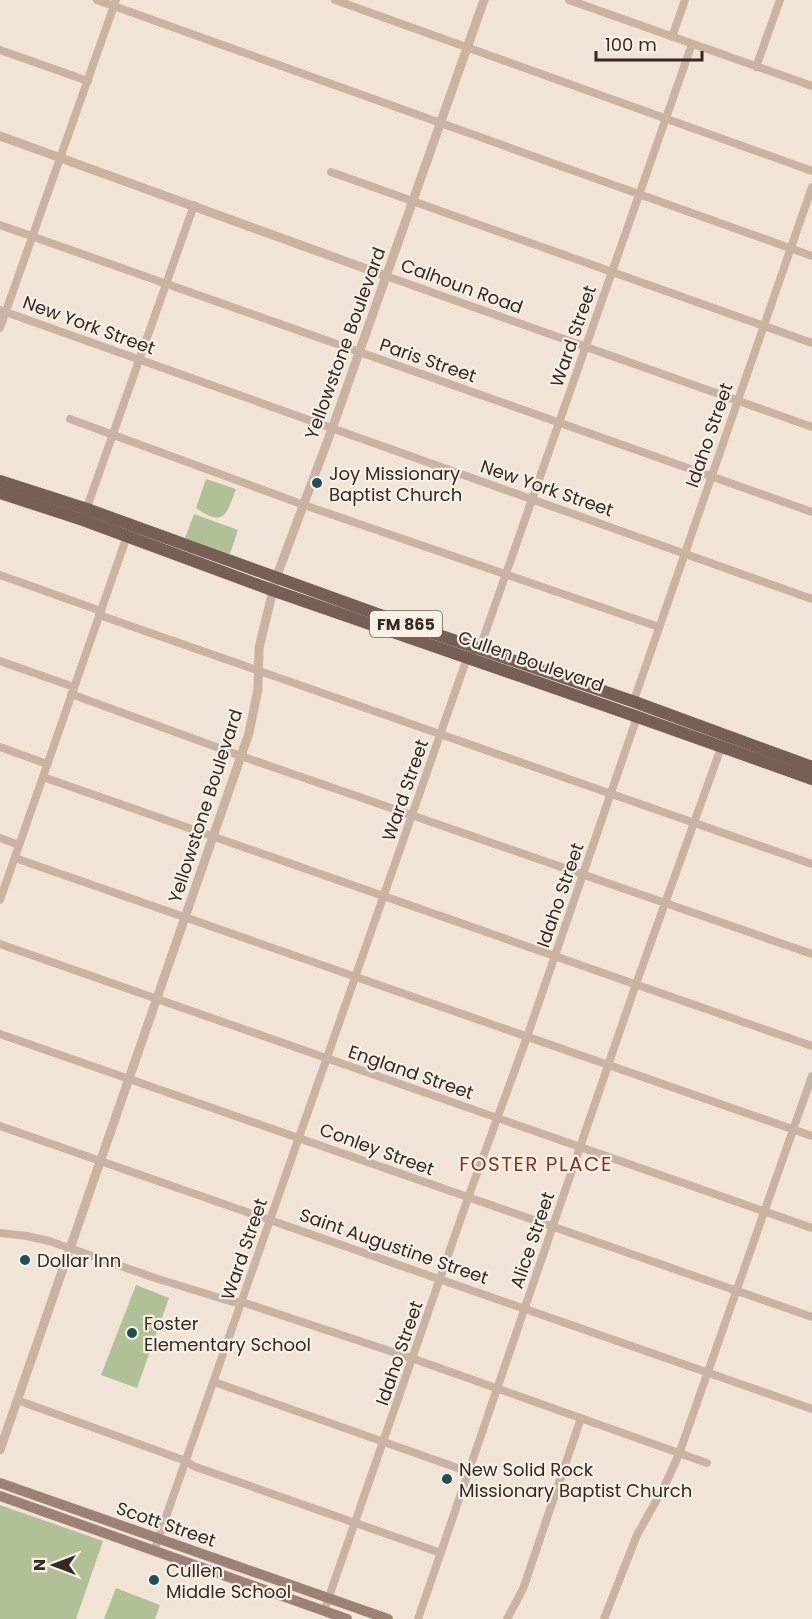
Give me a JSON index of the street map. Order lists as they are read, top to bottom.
{
  "streets": {
    "main road": ["FM 865", "Cullen Boulevard", "Scott Street"],
    "street": [
      "Calhoun Road",
      "New York Street",
      "Ward Street",
      "Yellowstone Boulevard",
      "Paris Street",
      "Idaho Street",
      "England Street",
      "Conley Street",
      "Alice Street",
      "Saint Augustine Street"
    ]
  },
  "crossings": [
    ["Calhoun Road", "Ward Street"],
    ["Calhoun Road", "Yellowstone Boulevard"],
    ["Calhoun Road", "Idaho Street"],
    ["New York Street", "Ward Street"],
    ["New York Street", "Yellowstone Boulevard"],
    ["New York Street", "Idaho Street"],
    ["Ward Street", "Paris Street"],
    ["Ward Street", "Cullen Boulevard"],
    ["Ward Street", "England Street"],
    ["Ward Street", "Conley Street"],
    ["Ward Street", "Saint Augustine Street"],
    ["Ward Street", "Scott Street"],
    ["Yellowstone Boulevard", "Paris Street"],
    ["Yellowstone Boulevard", "Cullen Boulevard"],
    ["Yellowstone Boulevard", "England Street"],
    ["Yellowstone Boulevard", "Conley Street"],
    ["Yellowstone Boulevard", "Saint Augustine Street"],
    ["Paris Street", "Idaho Street"],
    ["Idaho Street", "Cullen Boulevard"],
    ["Idaho Street", "England Street"],
    ["Idaho Street", "Conley Street"],
    ["Idaho Street", "Saint Augustine Street"],
    ["Idaho Street", "Scott Street"],
    ["Cullen Boulevard", "Alice Street"],
    ["England Street", "Alice Street"],
    ["Conley Street", "Alice Street"],
    ["Alice Street", "Saint Augustine Street"]
  ],
  "districts": ["FOSTER PLACE"],
  "places": [
    "Joy Missionary Baptist Church",
    "Dollar Inn",
    "Foster Elementary School",
    "New Solid Rock Missionary Baptist Church",
    "Cullen Middle School"
  ],
  "scale_bar": "100 m",
  "north": "left"
}
